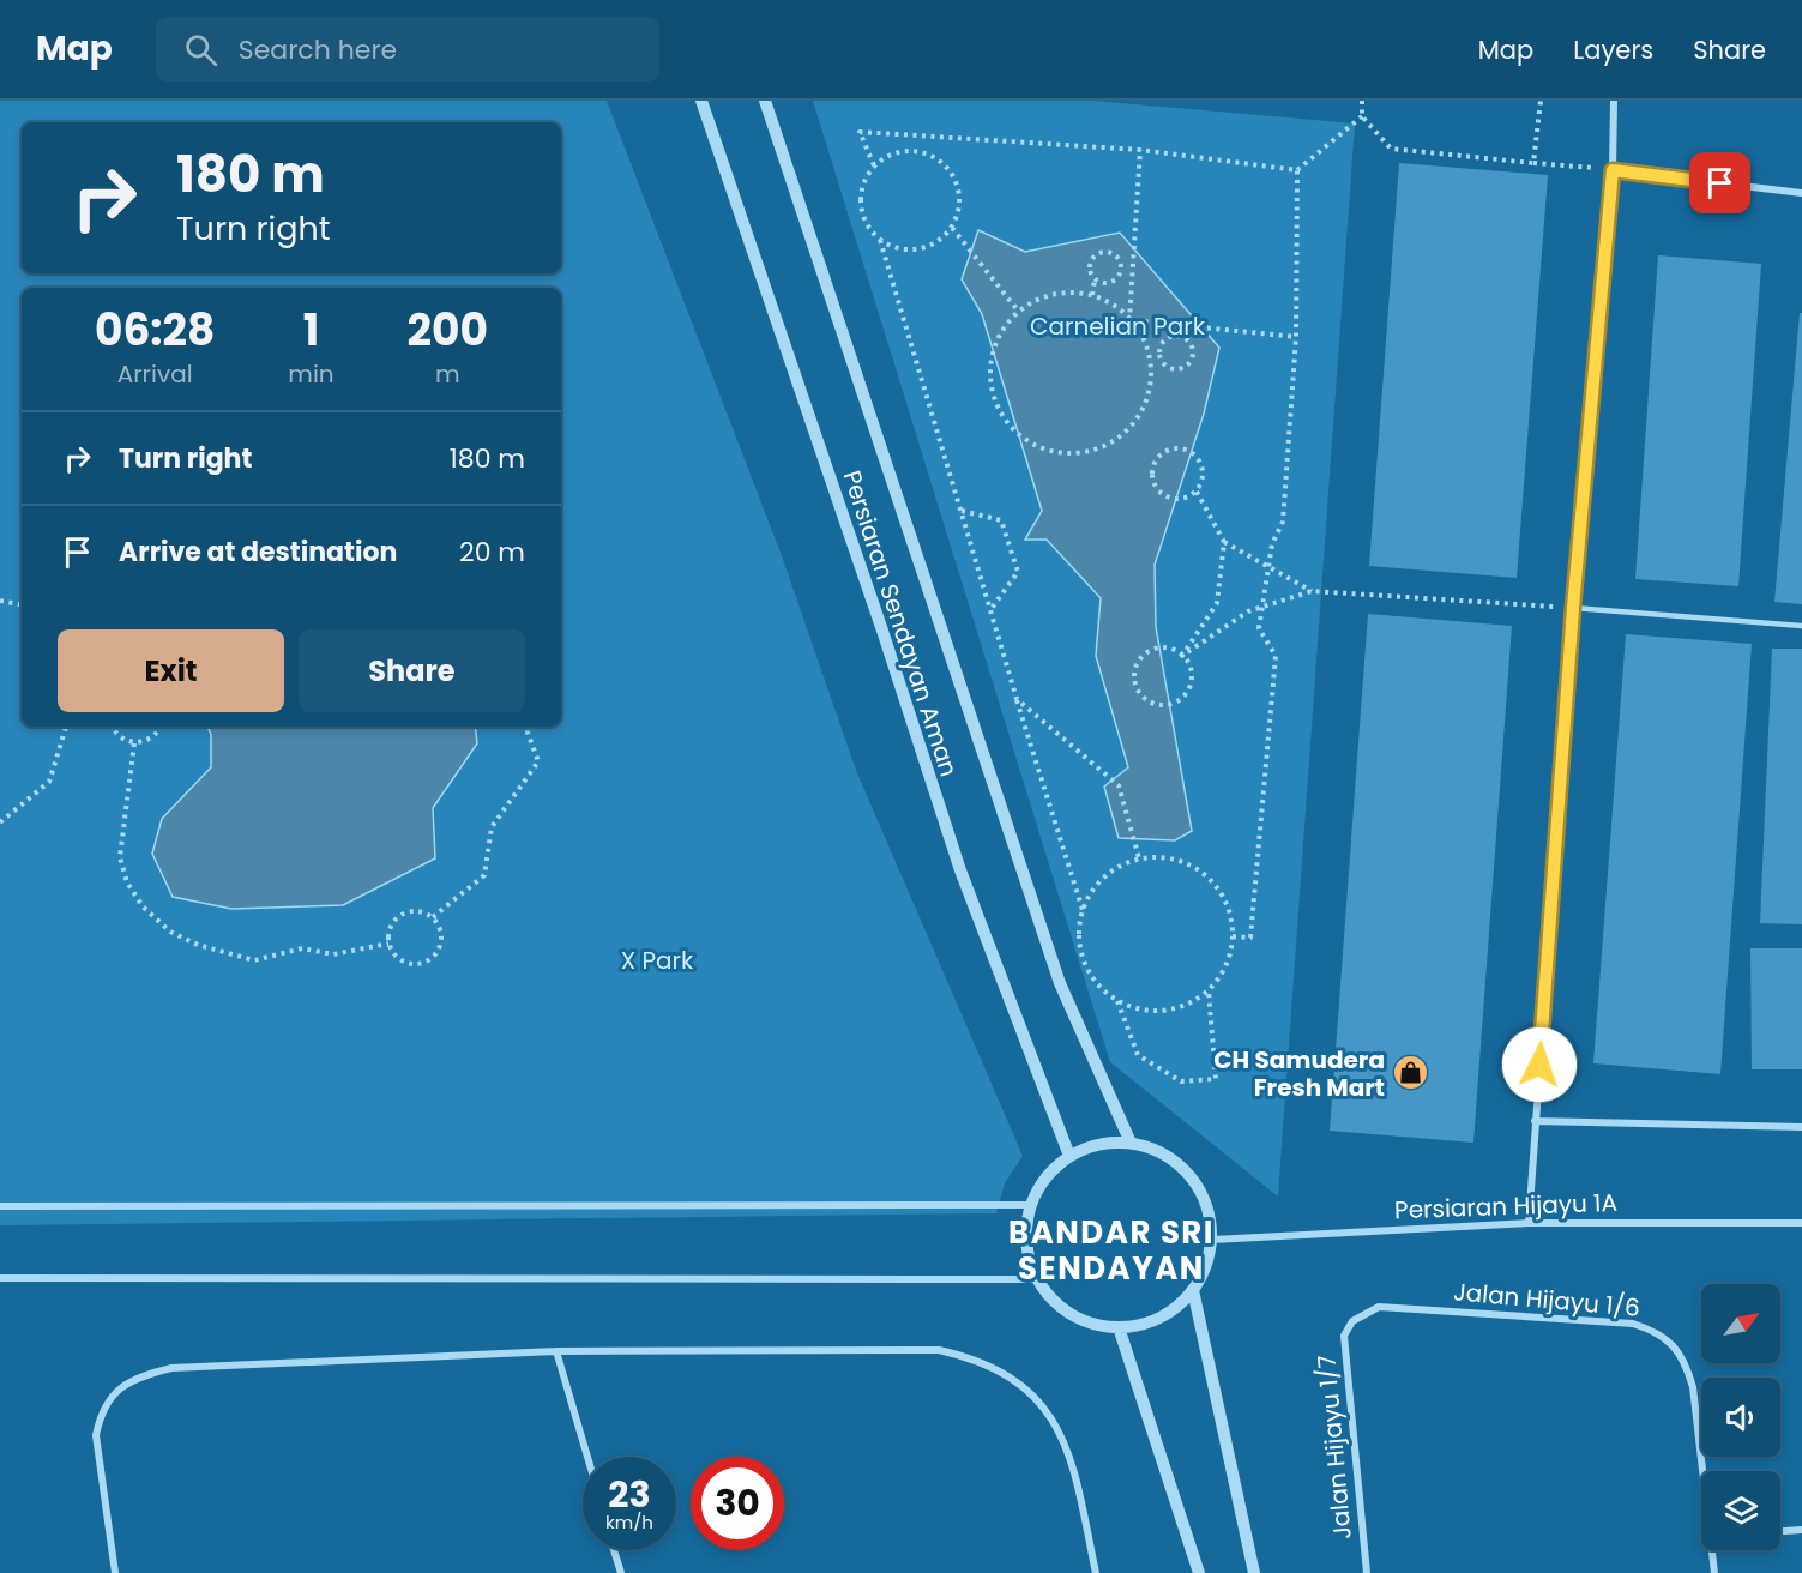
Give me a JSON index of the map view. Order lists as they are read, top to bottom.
{
  "streets": {
    "street": [
      "Persiaran Sendayan Aman",
      "Persiaran Hijayu 1A",
      "Jalan Hijayu 1/6",
      "Jalan Hijayu 1/7"
    ]
  },
  "crossings": [
    ["Persiaran Sendayan Aman", "Persiaran Hijayu 1A"],
    ["Jalan Hijayu 1/6", "Jalan Hijayu 1/7"]
  ],
  "districts": ["BANDAR SRI SENDAYAN"],
  "parks": ["Carnelian Park", "X Park"],
  "places": {
    "shop": ["CH Samudera Fresh Mart"]
  },
  "north": "top right",
  "page": {
    "header": "Map",
    "search": "Search here",
    "nav": ["Map", "Layers", "Share"],
    "turn": ["180 m", "Turn right"],
    "eta": [
      "06:28",
      "Arrival",
      "1",
      "min",
      "200",
      "m"
    ],
    "list": [
      {
        "name": "Turn right",
        "value": "180 m"
      },
      {
        "name": "Arrive at destination",
        "value": "20 m"
      }
    ],
    "buttons": ["Exit", "Share"],
    "speed": "23 km/h",
    "limit": "30"
  }
}
